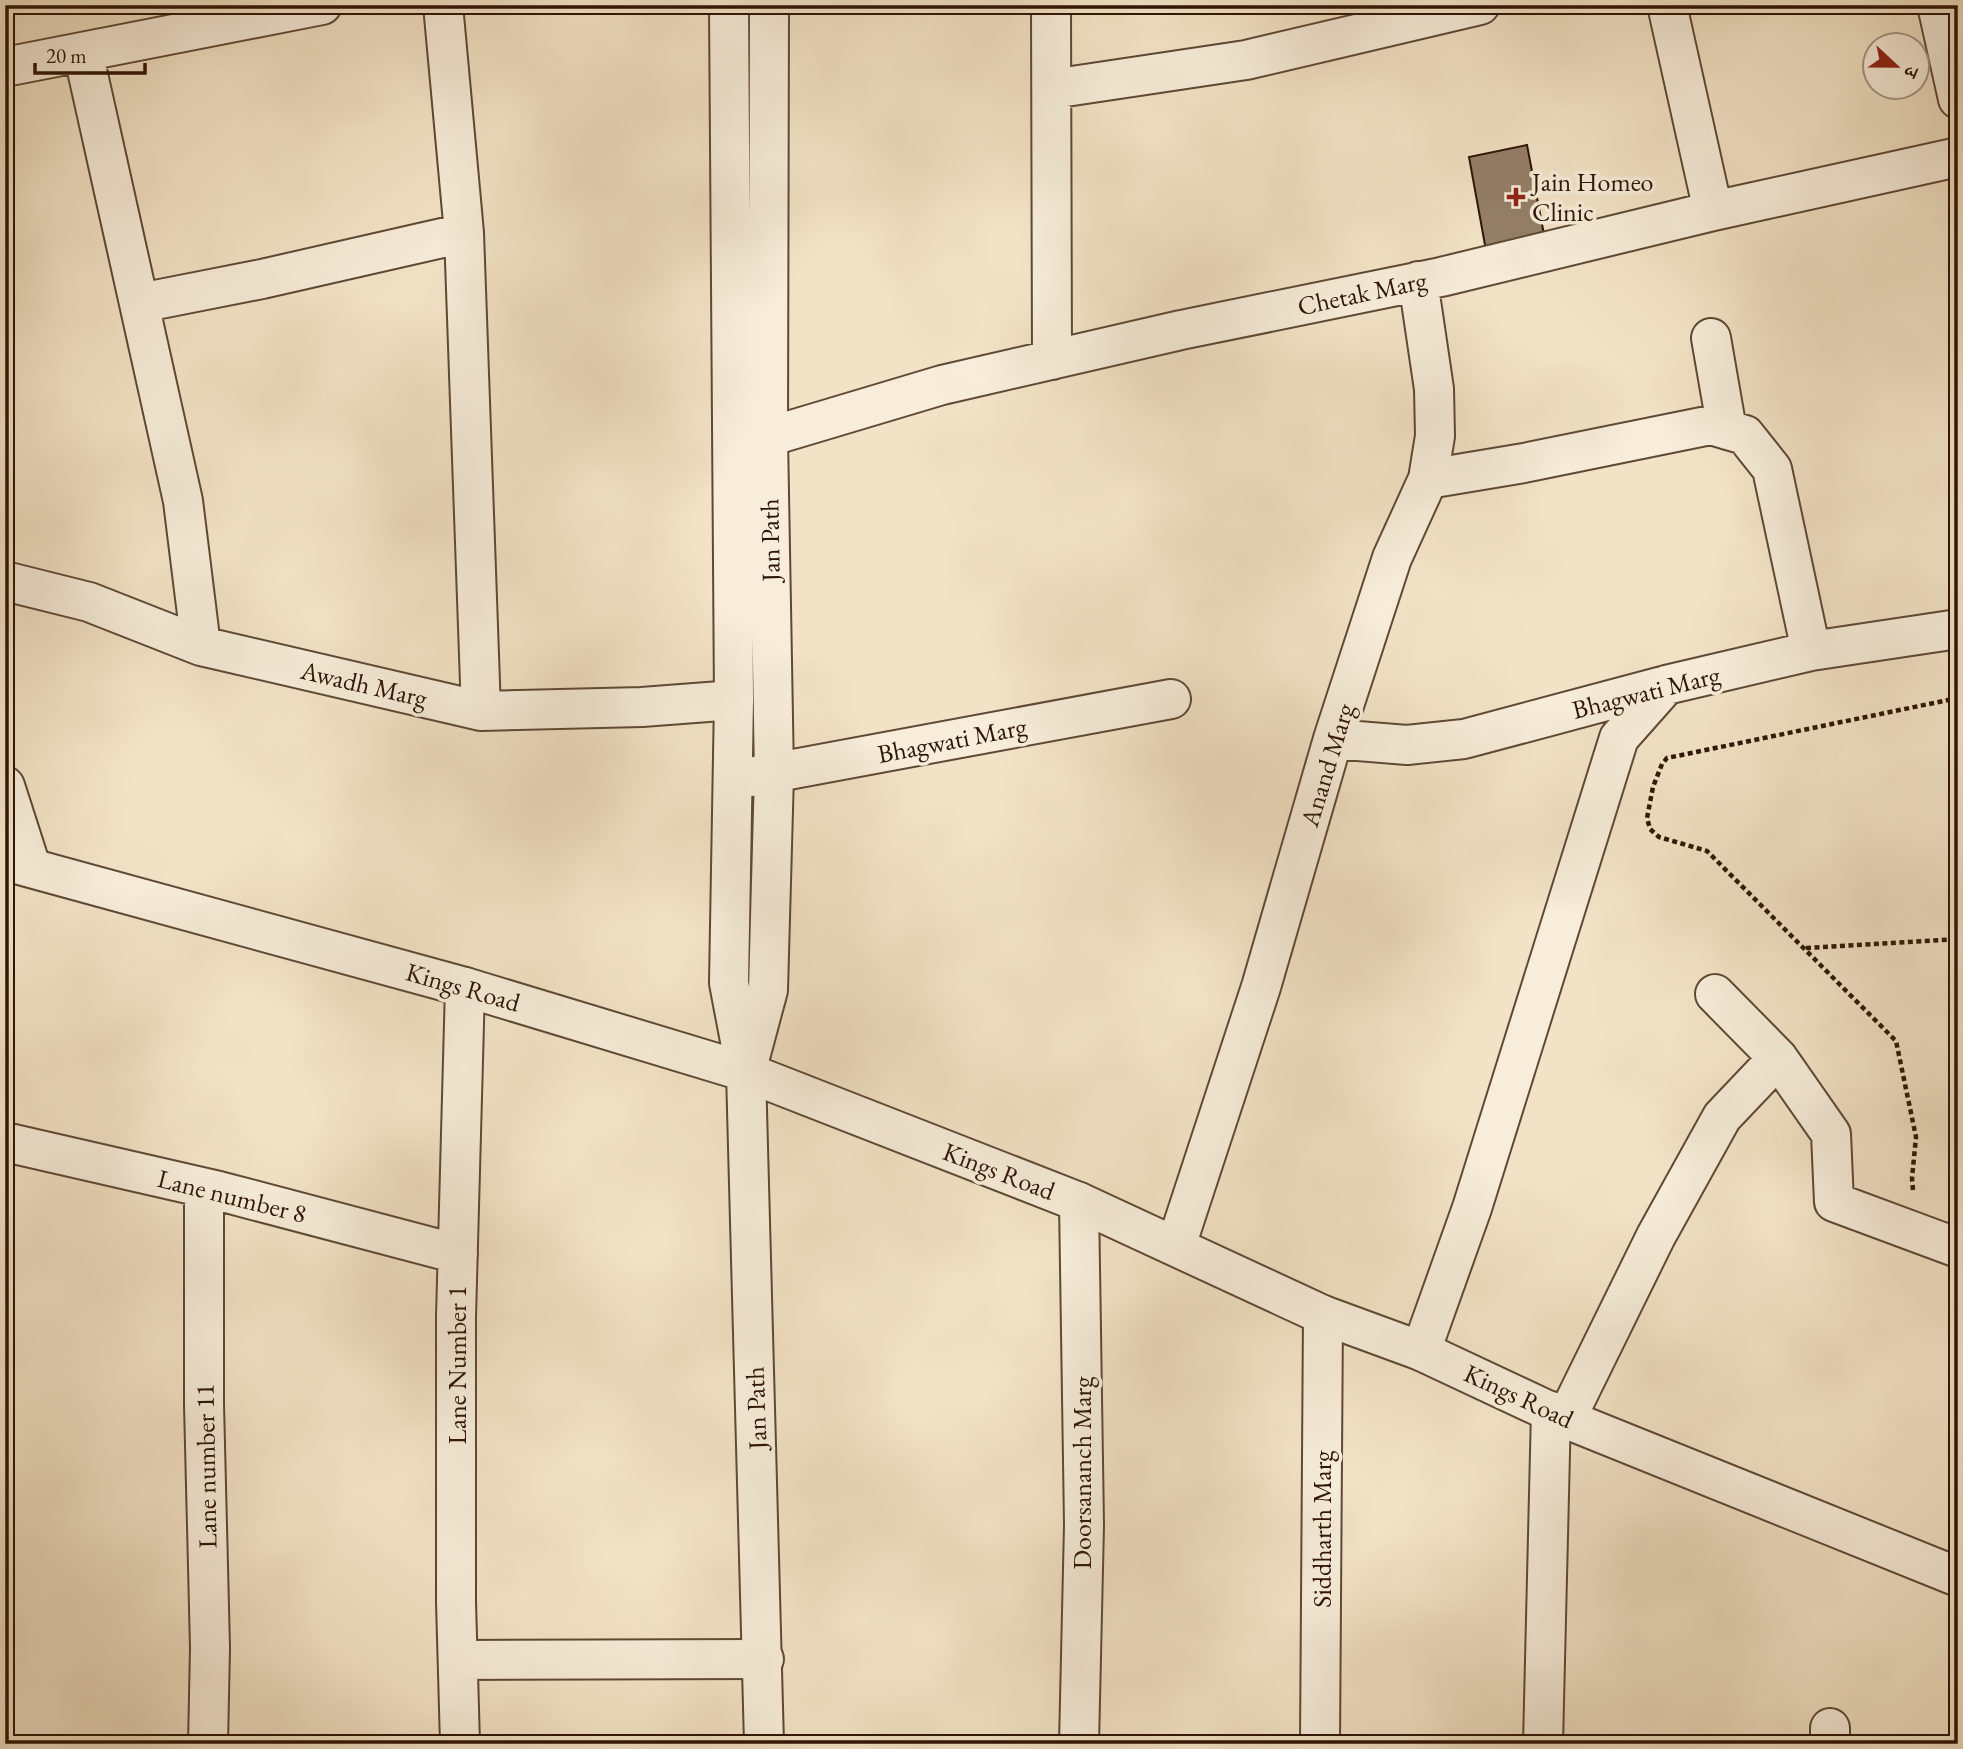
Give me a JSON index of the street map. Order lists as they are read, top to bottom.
{
  "streets": {
    "street": [
      "Chetak Marg",
      "Jan Path",
      "Awadh Marg",
      "Bhagwati Marg",
      "Anand Marg",
      "Kings Road",
      "Lane number 8",
      "Lane Number 1",
      "Lane number 11",
      "Doorsananch Marg",
      "Siddharth Marg"
    ]
  },
  "crossings": [
    ["Chetak Marg", "Jan Path"],
    ["Chetak Marg", "Anand Marg"],
    ["Jan Path", "Awadh Marg"],
    ["Jan Path", "Bhagwati Marg"],
    ["Jan Path", "Kings Road"],
    ["Bhagwati Marg", "Anand Marg"],
    ["Anand Marg", "Kings Road"],
    ["Kings Road", "Lane Number 1"],
    ["Kings Road", "Doorsananch Marg"],
    ["Kings Road", "Siddharth Marg"],
    ["Lane number 8", "Lane Number 1"],
    ["Lane number 8", "Lane number 11"]
  ],
  "places": {
    "health": ["Jain Homeo Clinic"]
  },
  "scale_bar": "20 m",
  "north": "right"
}
